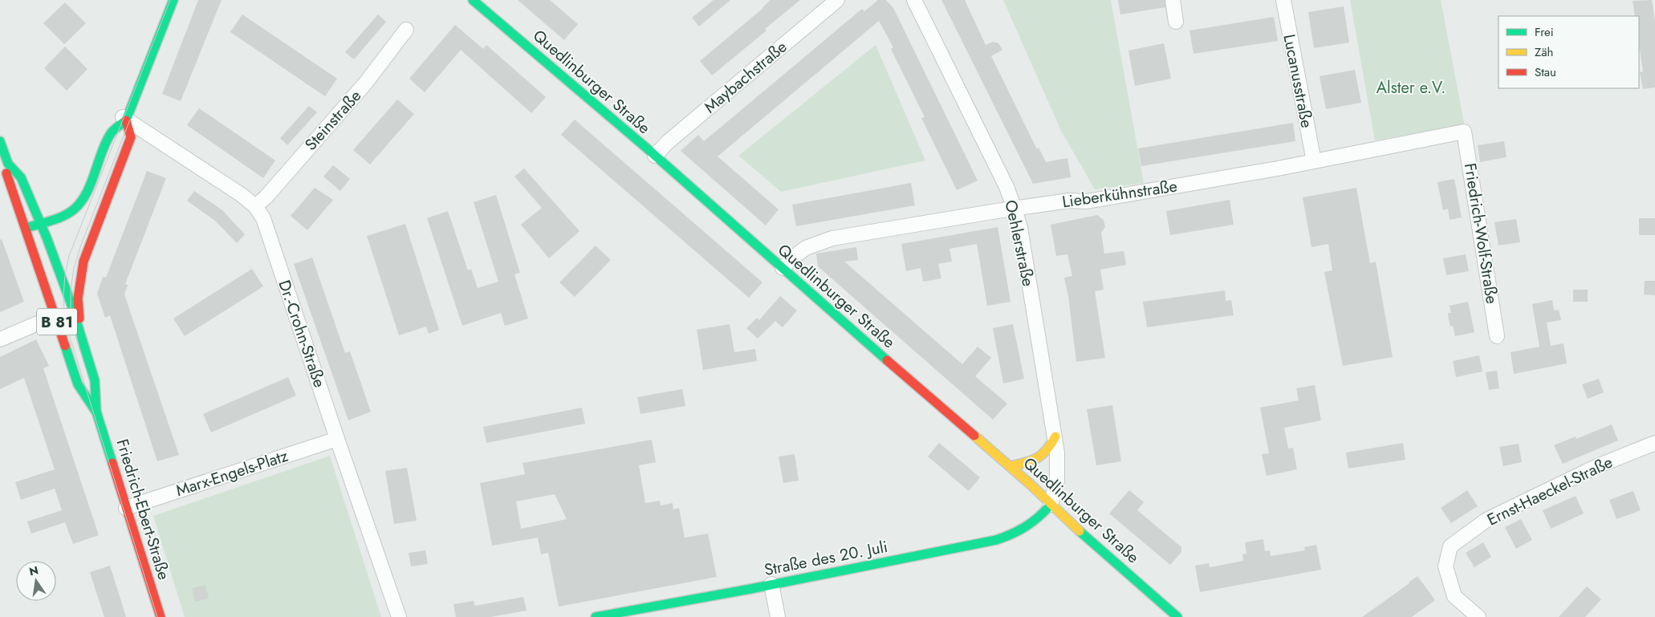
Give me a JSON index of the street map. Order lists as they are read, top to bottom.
{
  "streets": {
    "main road": [
      "Quedlinburger Straße",
      "B 81",
      "Friedrich-Ebert-Straße",
      "Straße des 20. Juli"
    ],
    "street": [
      "Maybachstraße",
      "Lucanusstraße",
      "Steinstraße",
      "Lieberkühnstraße",
      "Friedrich-Wolf-Straße",
      "Oehlerstraße",
      "Dr.-Crohn-Straße",
      "Marx-Engels-Platz",
      "Ernst-Haeckel-Straße"
    ]
  },
  "crossings": [
    ["Maybachstraße", "Quedlinburger Straße"],
    ["Lucanusstraße", "Lieberkühnstraße"],
    ["Quedlinburger Straße", "Lieberkühnstraße"],
    ["Quedlinburger Straße", "Oehlerstraße"],
    ["Quedlinburger Straße", "Straße des 20. Juli"],
    ["Steinstraße", "Dr.-Crohn-Straße"],
    ["Lieberkühnstraße", "Friedrich-Wolf-Straße"],
    ["Lieberkühnstraße", "Oehlerstraße"],
    ["Oehlerstraße", "Straße des 20. Juli"],
    ["Dr.-Crohn-Straße", "Marx-Engels-Platz"],
    ["Marx-Engels-Platz", "Friedrich-Ebert-Straße"]
  ],
  "parks": ["Alster e.V."],
  "legend": ["Frei", "Zäh", "Stau"],
  "north": "top"
}
